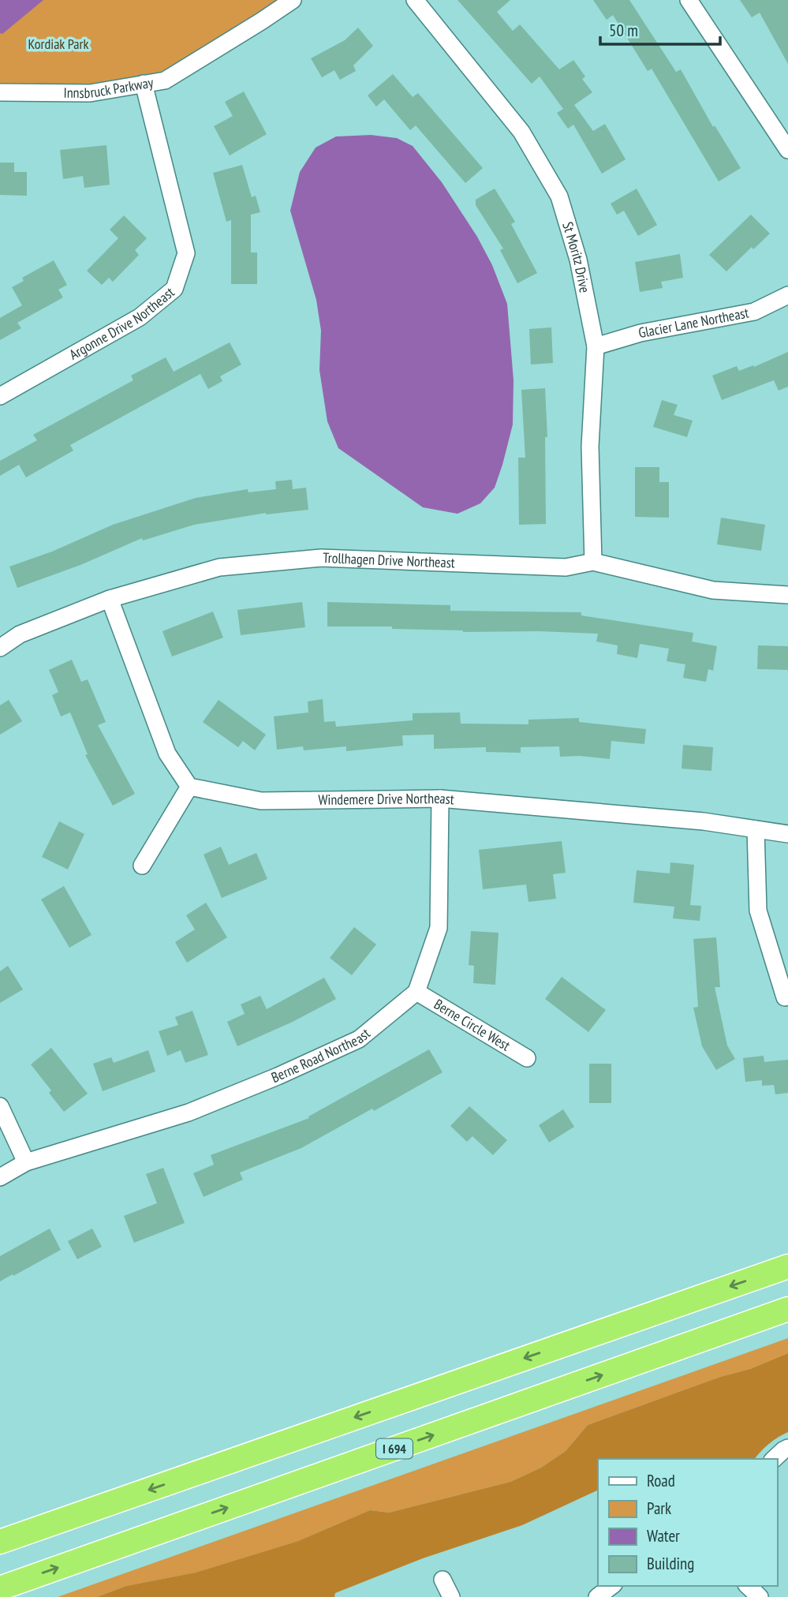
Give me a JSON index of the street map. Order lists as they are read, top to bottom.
{
  "streets": {
    "highway": ["I 694"],
    "street": [
      "Innsbruck Parkway",
      "St Moritz Drive",
      "Argonne Drive Northeast",
      "Glacier Lane Northeast",
      "Trollhagen Drive Northeast",
      "Windemere Drive Northeast",
      "Berne Circle West",
      "Berne Road Northeast"
    ]
  },
  "crossings": [
    ["Innsbruck Parkway", "Argonne Drive Northeast"],
    ["St Moritz Drive", "Glacier Lane Northeast"],
    ["St Moritz Drive", "Trollhagen Drive Northeast"],
    ["Berne Circle West", "Berne Road Northeast"]
  ],
  "parks": ["Kordiak Park"],
  "legend": [
    "Road",
    "Park",
    "Water",
    "Building"
  ],
  "scale_bar": "50 m"
}
